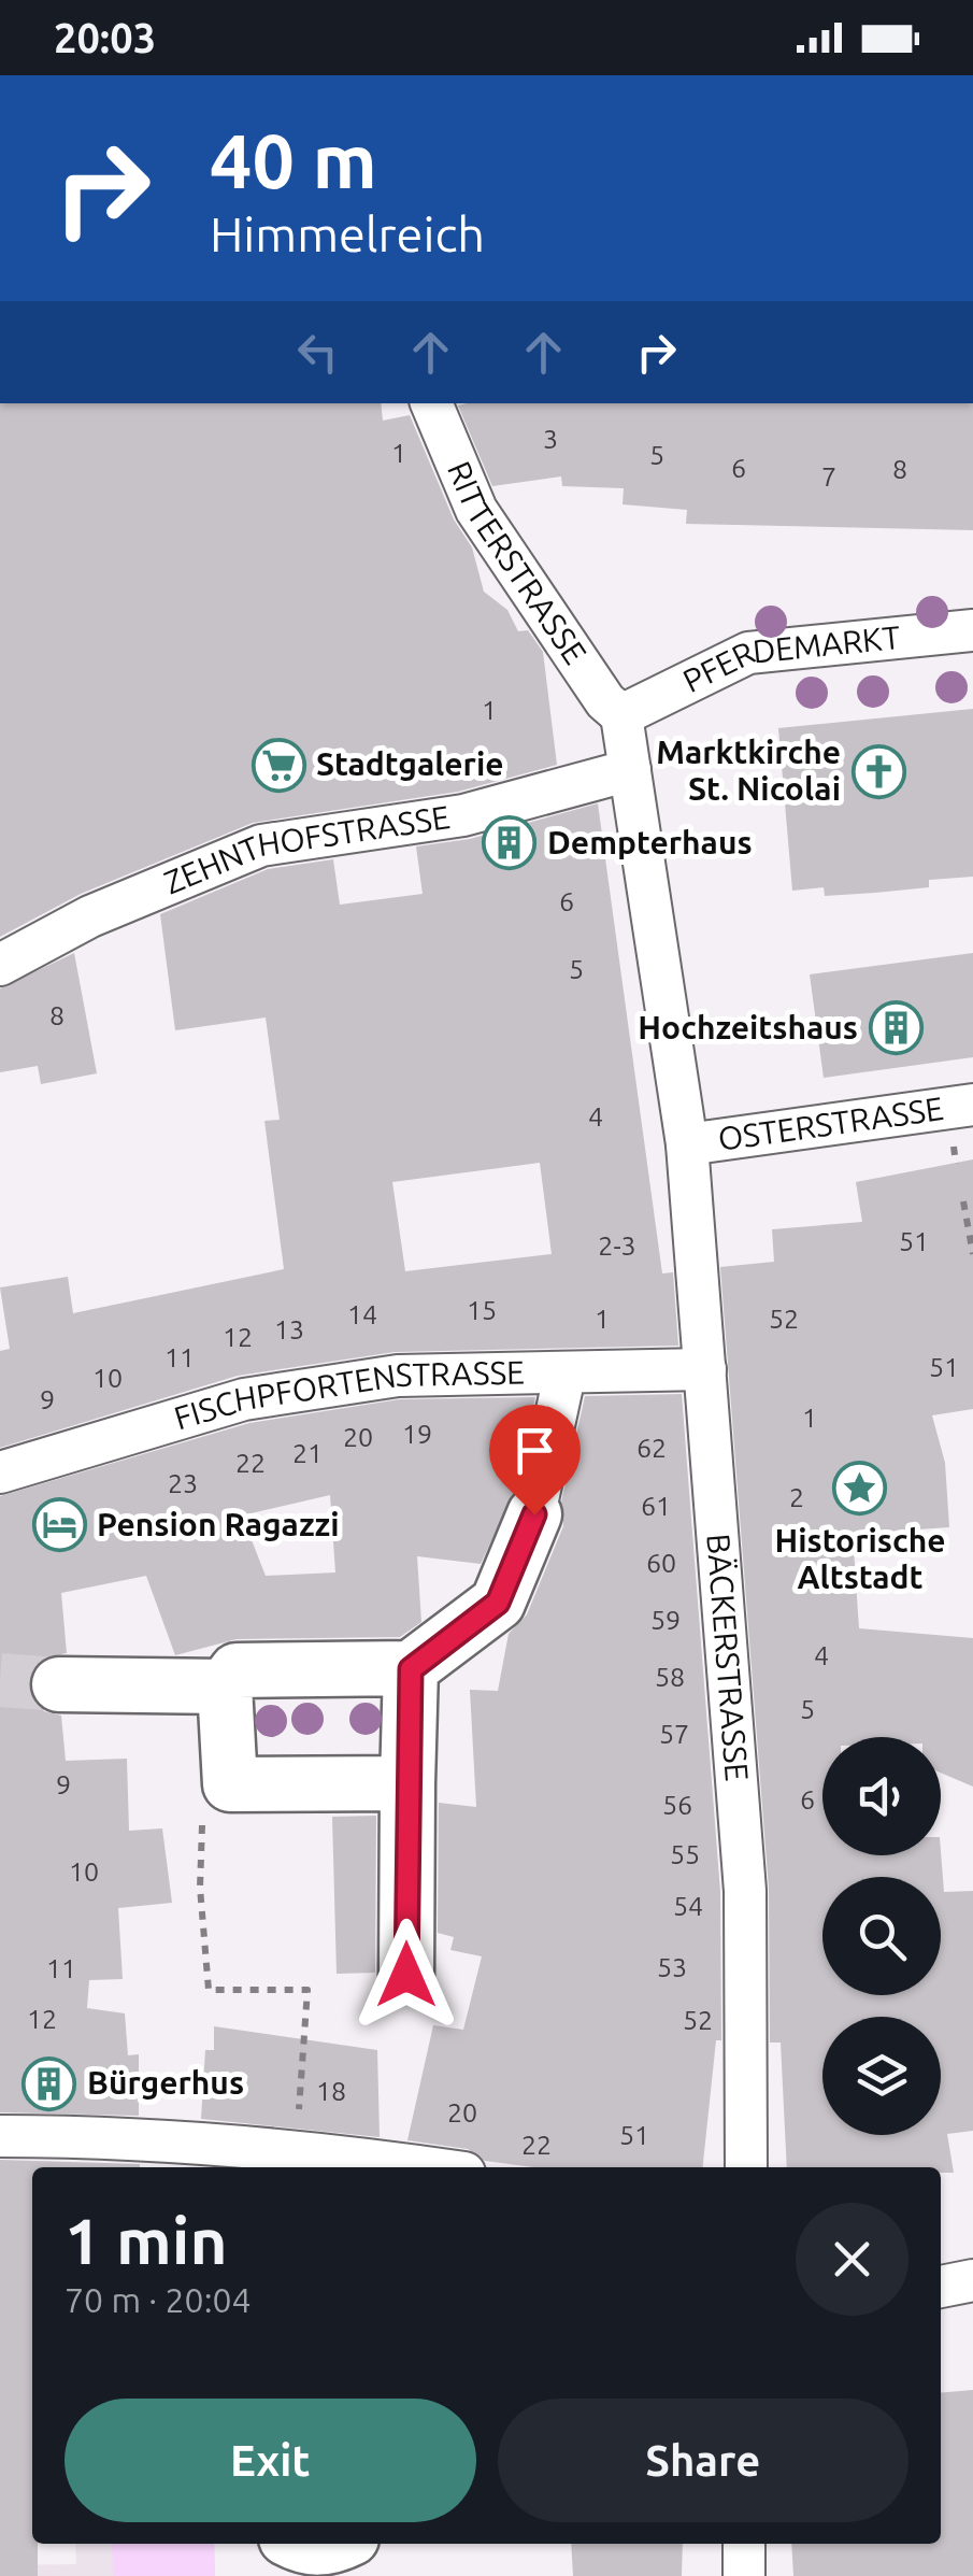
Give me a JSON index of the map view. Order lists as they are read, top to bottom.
{
  "streets": {
    "street": [
      "RITTERSTRASSE",
      "PFERDEMARKT",
      "ZEHNTHOFSTRASSE",
      "OSTERSTRASSE",
      "FISCHPFORTENSTRASSE",
      "BÄCKERSTRASSE"
    ]
  },
  "crossings": [
    ["RITTERSTRASSE", "PFERDEMARKT"],
    ["RITTERSTRASSE", "BÄCKERSTRASSE"],
    ["PFERDEMARKT", "BÄCKERSTRASSE"],
    ["ZEHNTHOFSTRASSE", "BÄCKERSTRASSE"],
    ["OSTERSTRASSE", "BÄCKERSTRASSE"],
    ["FISCHPFORTENSTRASSE", "BÄCKERSTRASSE"]
  ],
  "places": {
    "supermarket": ["Stadtgalerie"],
    "church": ["Marktkirche St. Nicolai"],
    "building": ["Dempterhaus", "Hochzeitshaus", "Bürgerhus"],
    "place": ["Historische Altstadt"],
    "hotel": ["Pension Ragazzi"]
  },
  "house_numbers": [
    "3",
    "1",
    "5",
    "6",
    "8",
    "7",
    "1",
    "6",
    "5",
    "8",
    "4",
    "51",
    "2-3",
    "15",
    "14",
    "1",
    "52",
    "13",
    "12",
    "11",
    "51",
    "10",
    "9",
    "1",
    "19",
    "20",
    "62",
    "21",
    "22",
    "23",
    "2",
    "61",
    "60",
    "59",
    "4",
    "58",
    "5",
    "57",
    "9",
    "6",
    "56",
    "55",
    "10",
    "54",
    "53",
    "11",
    "12",
    "52",
    "18",
    "20",
    "51",
    "22"
  ],
  "page": {
    "status": "20:03",
    "turn": ["40 m", "Himmelreich"],
    "heading": ["1 min", "70 m · 20:04"],
    "buttons": ["Exit", "Share"]
  }
}
